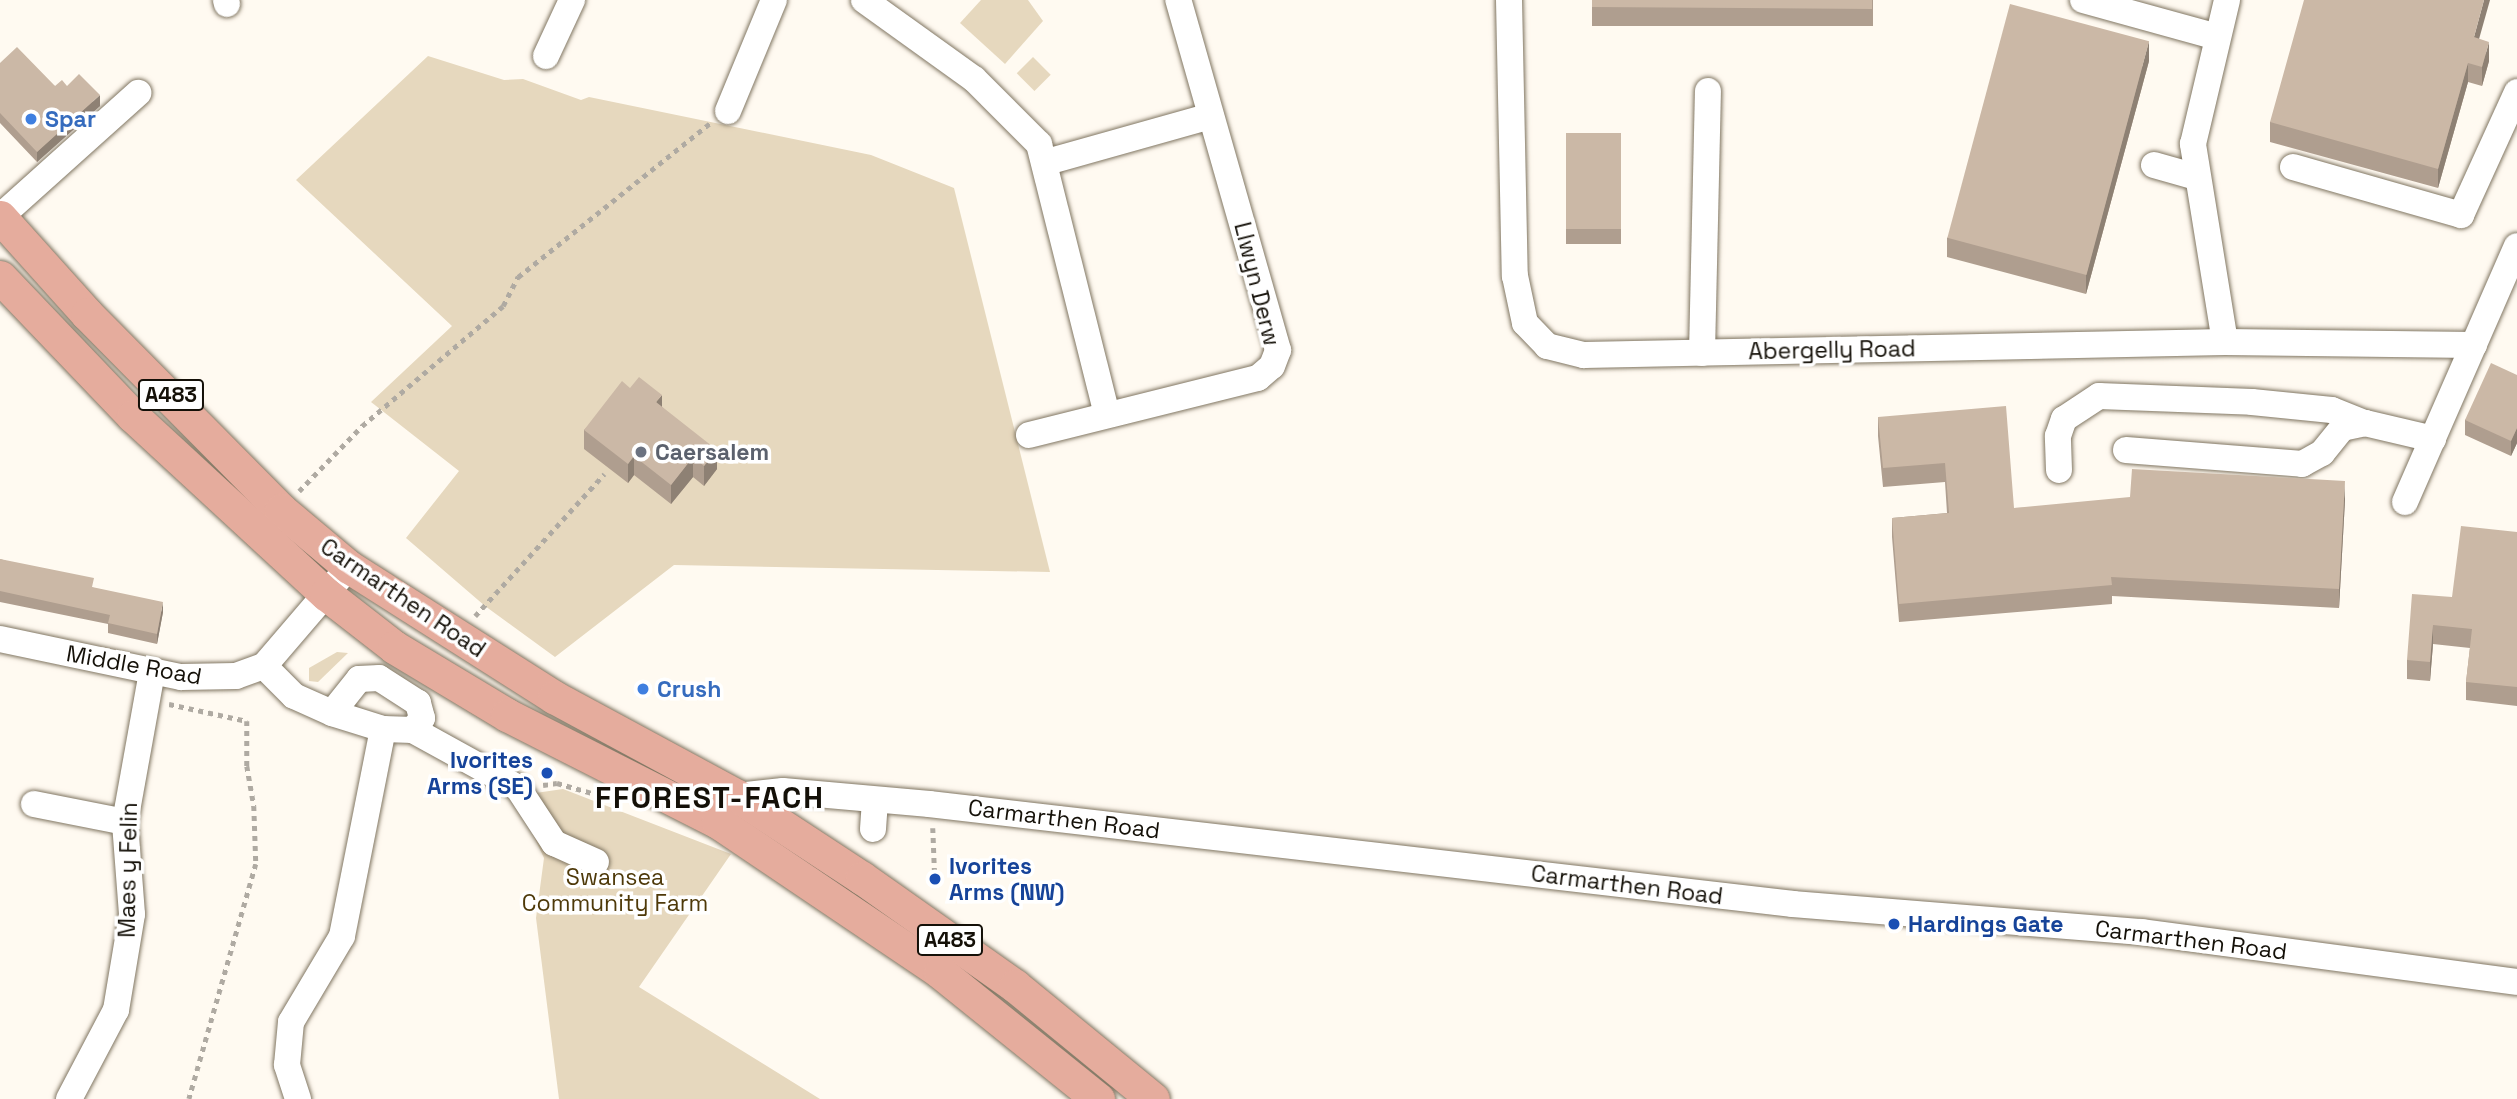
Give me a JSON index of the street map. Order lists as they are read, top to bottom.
{
  "streets": {
    "main road": ["A483", "Carmarthen Road"],
    "street": [
      "Llwyn Derw",
      "Abergelly Road",
      "Middle Road",
      "Maes y Felin"
    ]
  },
  "crossings": [
    ["A483", "Carmarthen Road"],
    ["Middle Road", "Maes y Felin"]
  ],
  "districts": ["FFOREST-FACH"],
  "parks": ["Swansea Community Farm"],
  "places": [
    "Spar",
    "Caersalem",
    "Crush",
    "Ivorites Arms (SE)",
    "Ivorites Arms (NW)",
    "Hardings Gate"
  ]
}
